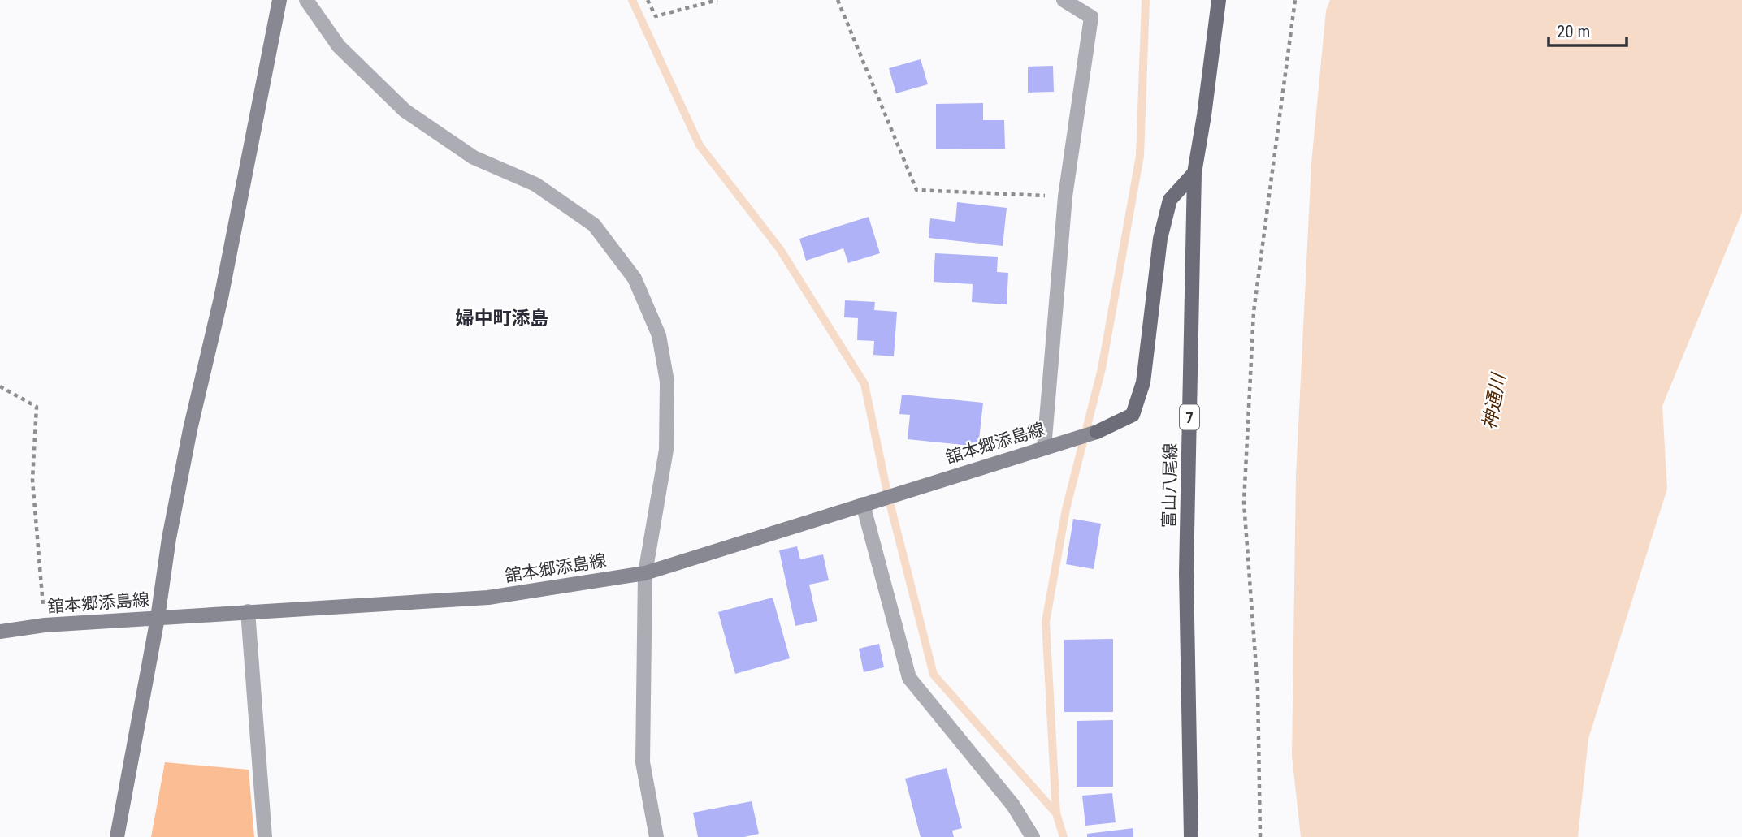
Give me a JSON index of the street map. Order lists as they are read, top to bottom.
{
  "streets": {
    "main road": ["7", "舘本郷添島線", "富山八尾線"]
  },
  "crossings": [
    ["舘本郷添島線", "富山八尾線"]
  ],
  "districts": ["婦中町添島"],
  "water": ["神通川"],
  "scale_bar": "20 m"
}
